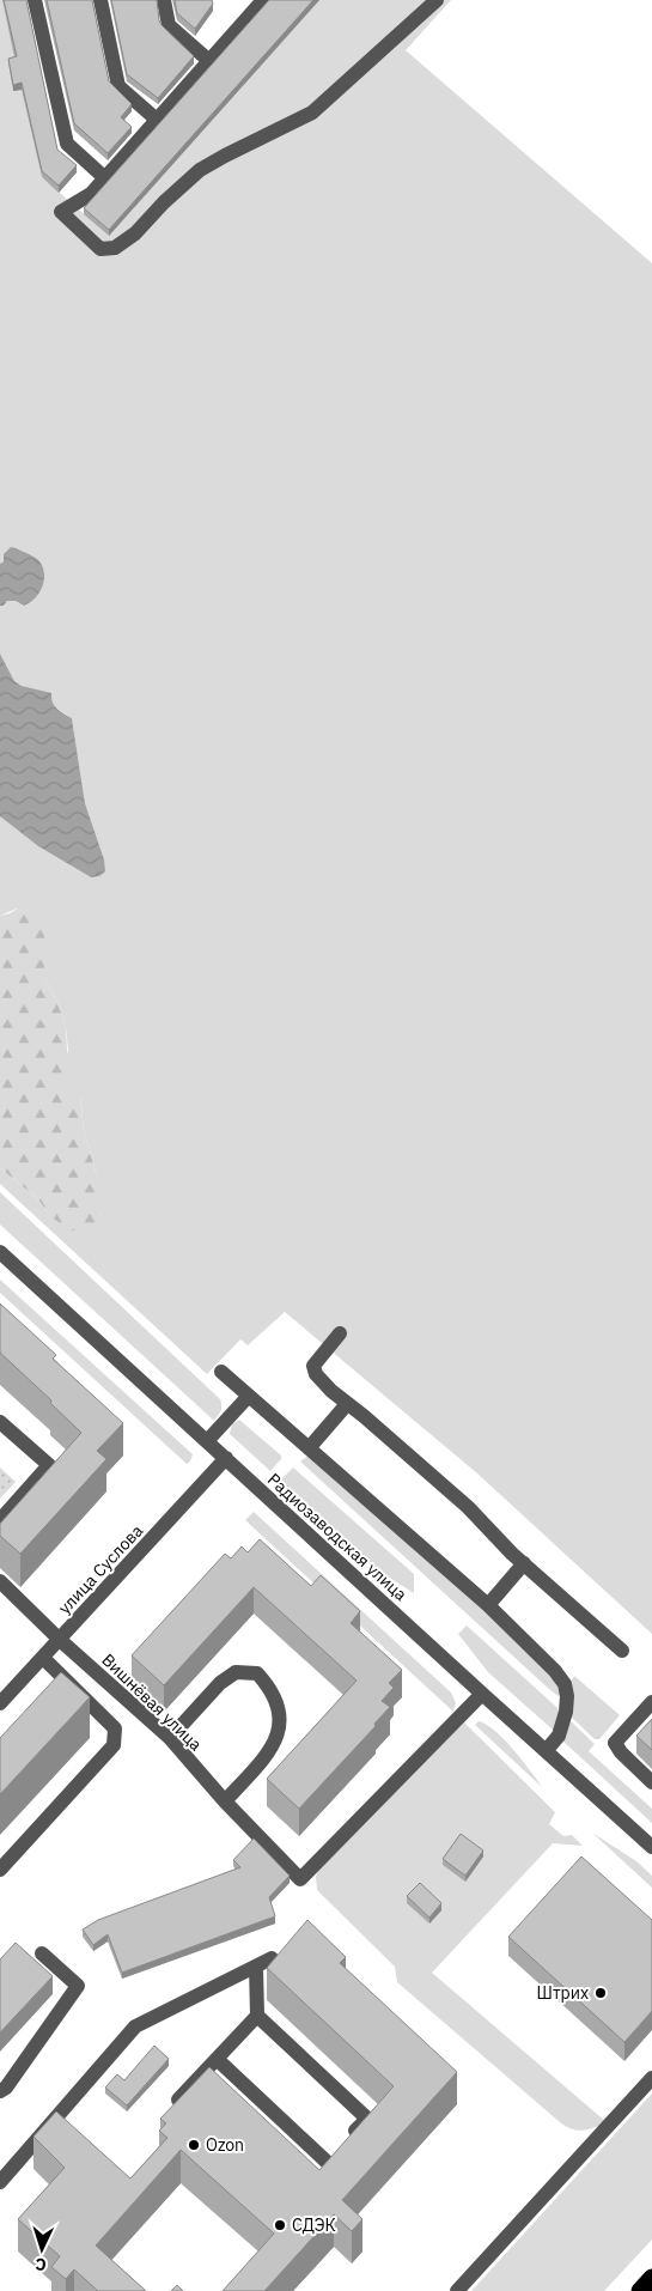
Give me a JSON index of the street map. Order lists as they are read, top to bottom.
{
  "streets": {
    "street": ["Радиозаводская улица", "улица Суслова", "Вишнёвая улица"]
  },
  "crossings": [
    ["Радиозаводская улица", "улица Суслова"],
    ["Радиозаводская улица", "Вишнёвая улица"],
    ["улица Суслова", "Вишнёвая улица"]
  ],
  "places": ["Штрих", "Ozon", "СДЭК"],
  "north": "bottom"
}
